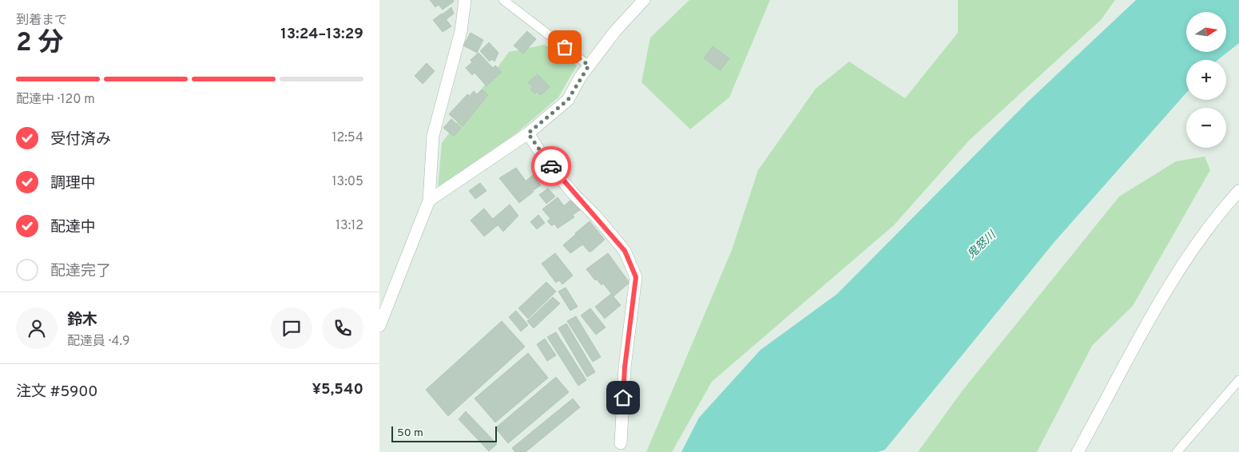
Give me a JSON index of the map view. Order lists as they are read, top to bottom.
{
  "water": ["鬼怒川"],
  "scale_bar": "50 m",
  "north": "right",
  "page": {
    "heading": ["2 分", "到着まで", "13:24–13:29"],
    "panel": [
      "鈴木",
      "配達員 · 4.9",
      "注文 #5900",
      "¥5,540"
    ],
    "map_buttons": ["+", "−"],
    "bar": "配達中 · 120 m",
    "list": [
      ["受付済み", "12:54"],
      ["調理中", "13:05"],
      ["配達中", "13:12"],
      "配達完了"
    ],
    "scale": "50 m"
  }
}
